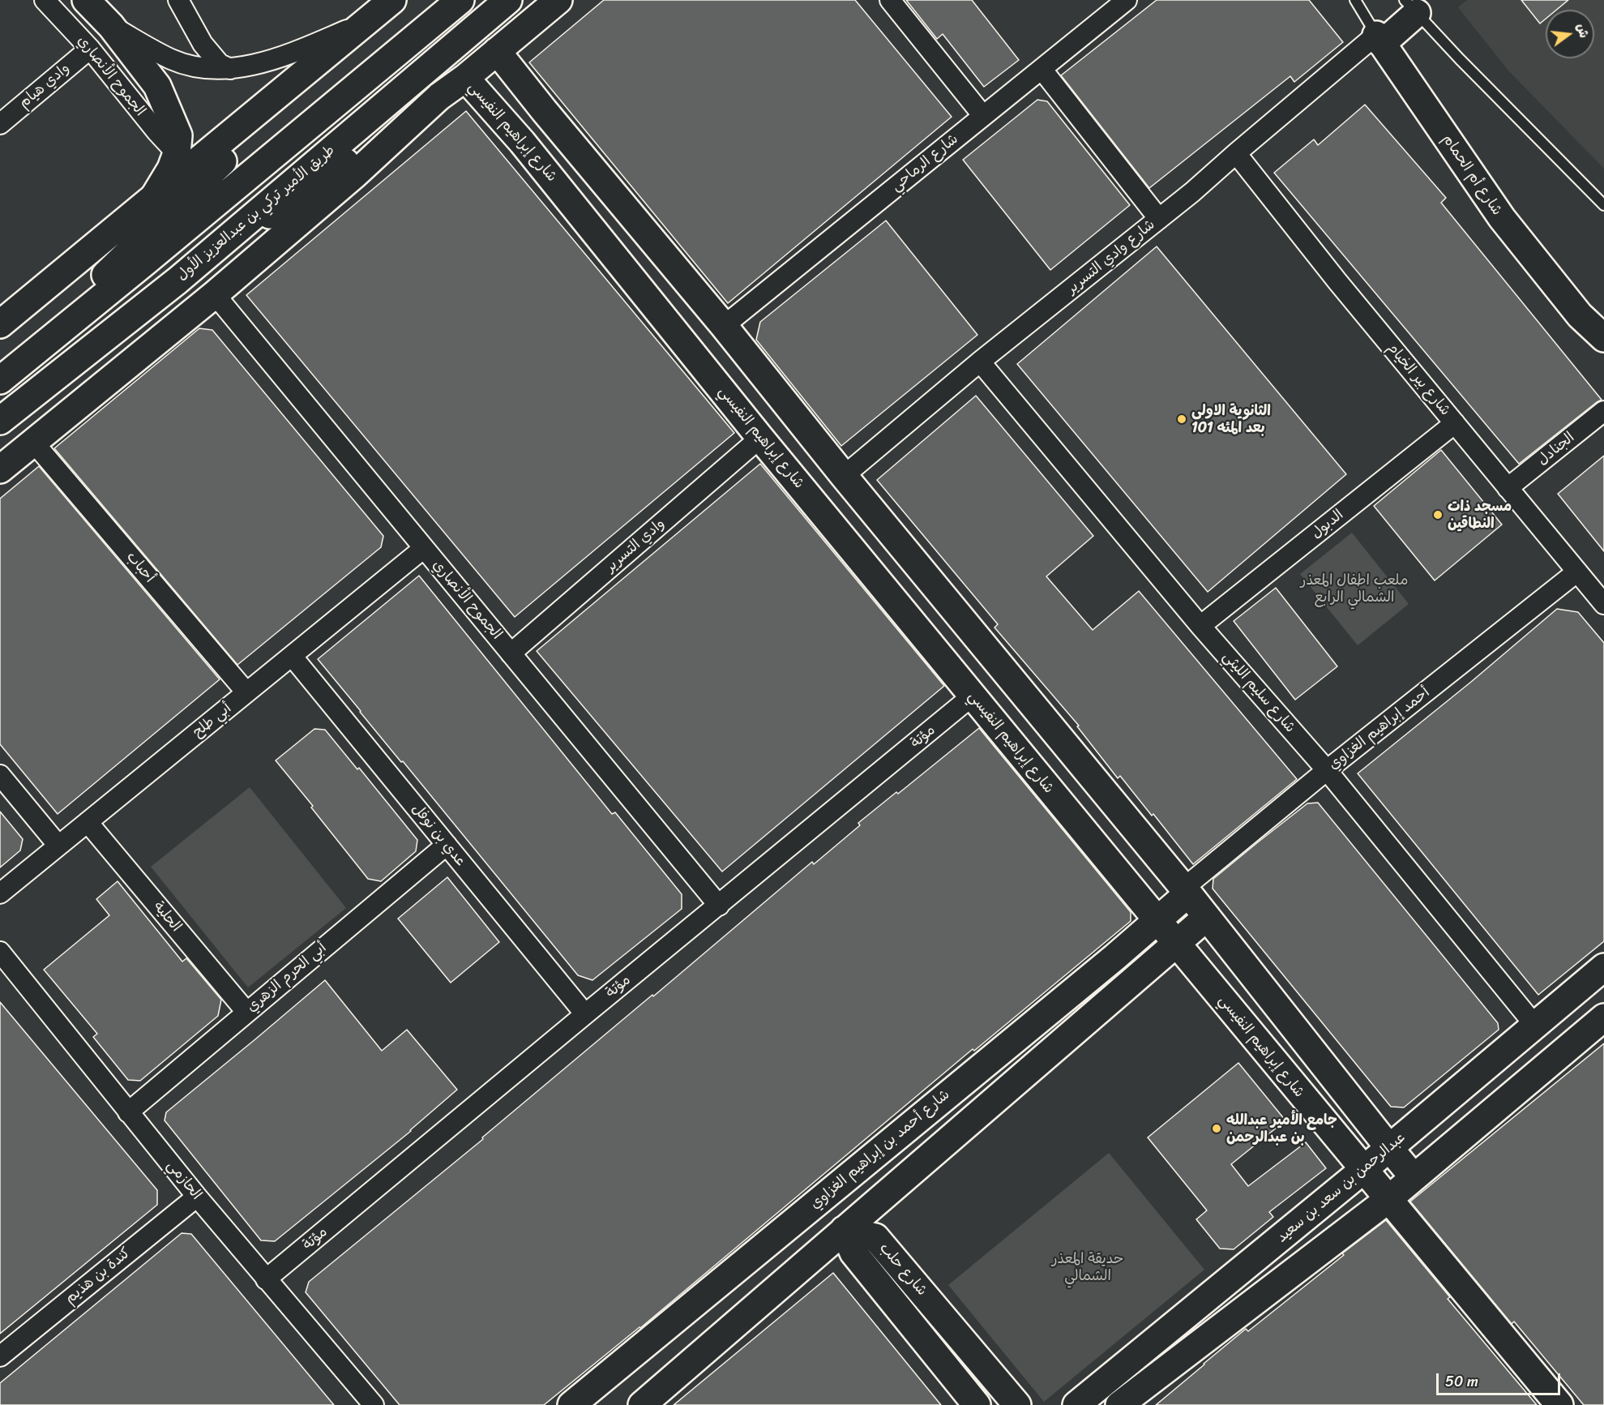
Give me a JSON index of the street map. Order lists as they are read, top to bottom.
{
  "streets": {
    "street": [
      "الجموح الأنصاري",
      "وادي هيام",
      "شارع إبراهيم النفيسي",
      "شارع الرماحي",
      "شارع أم الحمام",
      "طريق الأمير تركي بن عبدالعزيز الأول",
      "شارع وادي التسرير",
      "شارع بير الخيام",
      "الجنادل",
      "الدبول",
      "وادي التسرير",
      "أحباب",
      "شارع سليم الليثي",
      "أبي طلح",
      "أحمد إبراهيم الغزاوي",
      "مؤتة",
      "عدي بن نوفل",
      "الحلية",
      "أبي الحرم الزهري",
      "شارع أحمد بن إبراهيم الغزاوي",
      "الحازمي",
      "عبدالرحمن بن سعد بن سعيد",
      "شارع حلب",
      "كندة بن هذيم"
    ]
  },
  "crossings": [
    ["الجموح الأنصاري", "وادي هيام"],
    ["الجموح الأنصاري", "وادي التسرير"],
    ["الجموح الأنصاري", "أبي طلح"],
    ["الجموح الأنصاري", "مؤتة"],
    ["شارع إبراهيم النفيسي", "وادي التسرير"],
    ["شارع إبراهيم النفيسي", "مؤتة"],
    ["شارع إبراهيم النفيسي", "شارع أحمد بن إبراهيم الغزاوي"],
    ["شارع إبراهيم النفيسي", "عبدالرحمن بن سعد بن سعيد"],
    ["شارع أم الحمام", "شارع وادي التسرير"],
    ["شارع وادي التسرير", "شارع بير الخيام"],
    ["شارع وادي التسرير", "شارع سليم الليثي"],
    ["شارع بير الخيام", "الجنادل"],
    ["شارع بير الخيام", "الدبول"],
    ["شارع بير الخيام", "أحمد إبراهيم الغزاوي"],
    ["الدبول", "شارع سليم الليثي"],
    ["أحباب", "أبي طلح"],
    ["شارع سليم الليثي", "أحمد إبراهيم الغزاوي"],
    ["شارع سليم الليثي", "عبدالرحمن بن سعد بن سعيد"],
    ["أبي طلح", "عدي بن نوفل"],
    ["أبي طلح", "الحلية"],
    ["أحمد إبراهيم الغزاوي", "شارع أحمد بن إبراهيم الغزاوي"],
    ["مؤتة", "عدي بن نوفل"],
    ["مؤتة", "الحازمي"],
    ["عدي بن نوفل", "أبي الحرم الزهري"],
    ["الحلية", "أبي الحرم الزهري"],
    ["أبي الحرم الزهري", "الحازمي"],
    ["الحازمي", "كندة بن هذيم"]
  ],
  "parks": ["ملعب اطفال المعذر الشمالي الرابع", "حديقة المعذر الشمالي"],
  "places": ["الثانوية الاولى بعد المئه 101", "مسجد ذات النطاقين", "جامع الأمير عبدالله بن عبدالرحمن"],
  "scale_bar": "50 m",
  "north": "right"
}
